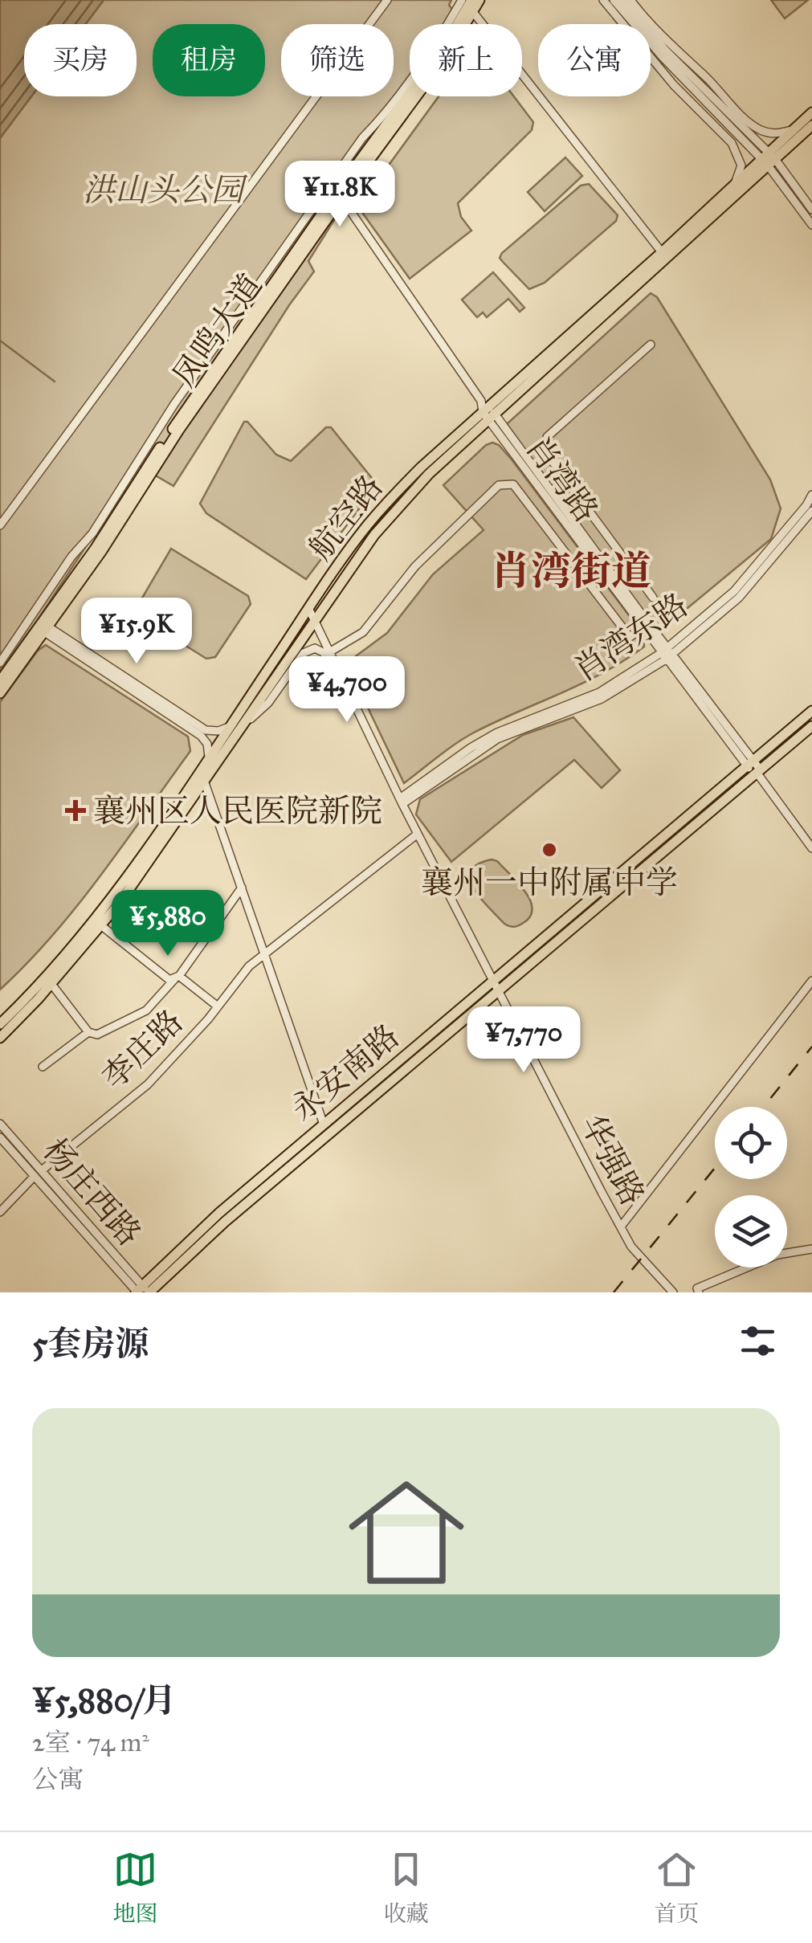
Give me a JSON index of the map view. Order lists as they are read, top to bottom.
{
  "streets": {
    "main road": ["凤鸣大道", "航空路", "永安南路"],
    "street": [
      "肖湾路",
      "肖湾东路",
      "李庄路",
      "华强路",
      "杨庄西路"
    ]
  },
  "crossings": [
    ["凤鸣大道", "肖湾路"],
    ["肖湾路", "航空路"],
    ["肖湾路", "肖湾东路"],
    ["肖湾路", "永安南路"],
    ["航空路", "华强路"],
    ["肖湾东路", "华强路"],
    ["李庄路", "华强路"],
    ["李庄路", "杨庄西路"],
    ["永安南路", "华强路"],
    ["永安南路", "杨庄西路"]
  ],
  "districts": ["肖湾街道"],
  "parks": ["洪山头公园"],
  "places": {
    "health": ["襄州区人民医院新院"],
    "other": ["襄州一中附属中学"]
  },
  "page": {
    "chip": [
      "买房",
      "租房",
      "筛选",
      "新上",
      "公寓"
    ],
    "price": [
      "¥11.8K",
      "¥15.9K",
      "¥4,700",
      "¥5,880",
      "¥7,770"
    ],
    "heading": "5套房源",
    "list": [
      {
        "name": "¥5,880/月",
        "note": "2室 · 74 m² · 公寓"
      }
    ],
    "tabs": ["地图", "收藏", "首页"]
  }
}
